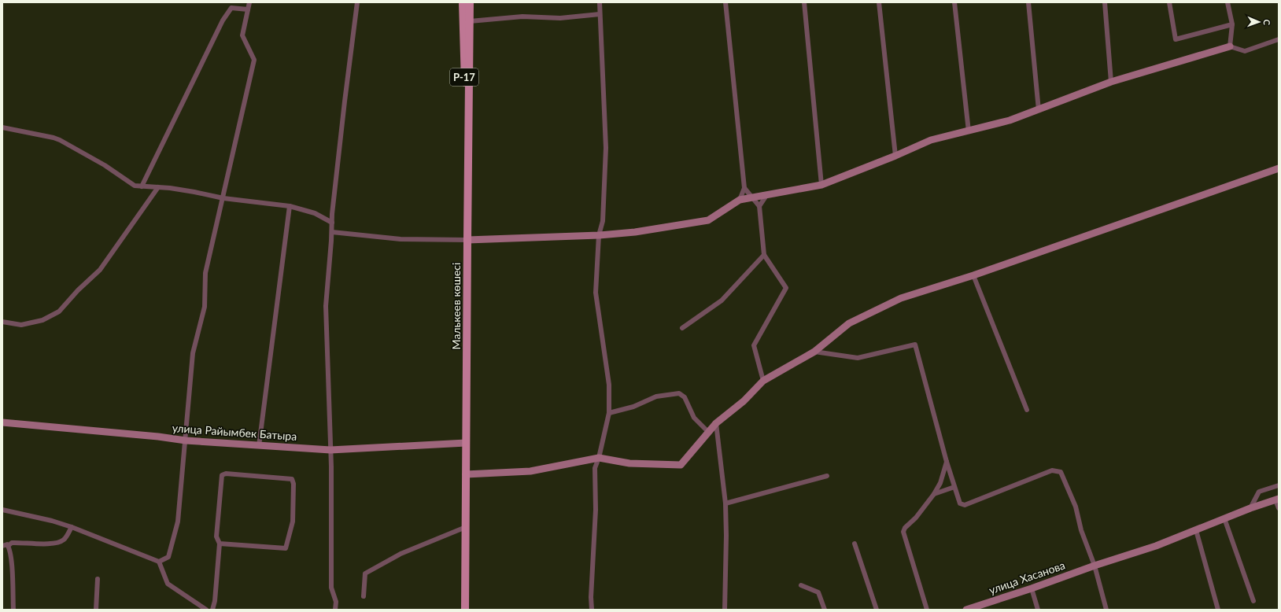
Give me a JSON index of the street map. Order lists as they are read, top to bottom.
{
  "streets": {
    "main road": ["P-17", "Малькеев көшесі"],
    "street": ["улица Райымбек Батыра", "улица Хасанова"]
  },
  "crossings": [
    ["P-17", "Малькеев көшесі"],
    ["Малькеев көшесі", "улица Райымбек Батыра"]
  ],
  "north": "right"
}
